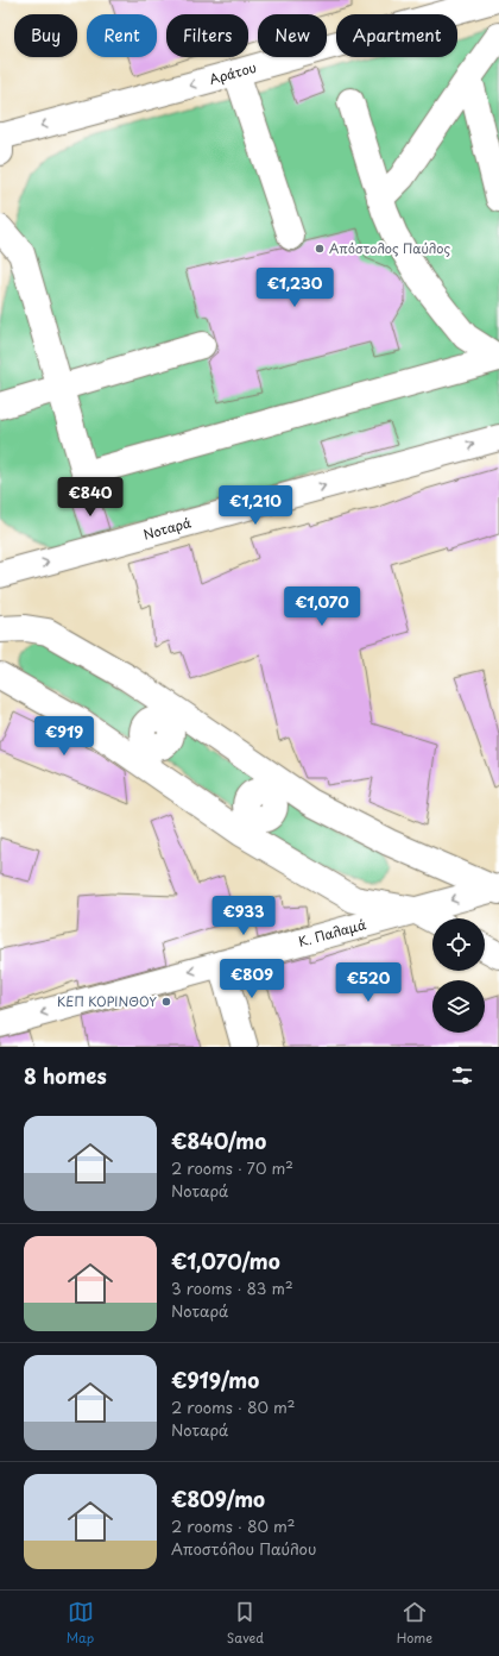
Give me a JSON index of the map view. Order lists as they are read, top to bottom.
{
  "streets": {
    "street": ["Αράτου", "Νοταρά", "Κ. Παλαμά"]
  },
  "one_way": ["Αράτου", "Κ. Παλαμά"],
  "places": ["Απόστολος Παύλος", "ΚΕΠ ΚΟΡΙΝΘΟΥ"],
  "page": {
    "chip": [
      "Buy",
      "Rent",
      "Filters",
      "New",
      "Apartment"
    ],
    "price": [
      "€1,230",
      "€840",
      "€1,210",
      "€1,070",
      "€919",
      "€933",
      "€809",
      "€520"
    ],
    "heading": "8 homes",
    "list": [
      {
        "name": "€840/mo",
        "note": "2 rooms · 70 m² · Νοταρά"
      },
      {
        "name": "€1,070/mo",
        "note": "3 rooms · 83 m² · Νοταρά"
      },
      {
        "name": "€919/mo",
        "note": "2 rooms · 80 m² · Νοταρά"
      },
      {
        "name": "€809/mo",
        "note": "2 rooms · 80 m² · Αποστόλου Παύλου"
      }
    ],
    "tabs": ["Map", "Saved", "Home"]
  }
}
